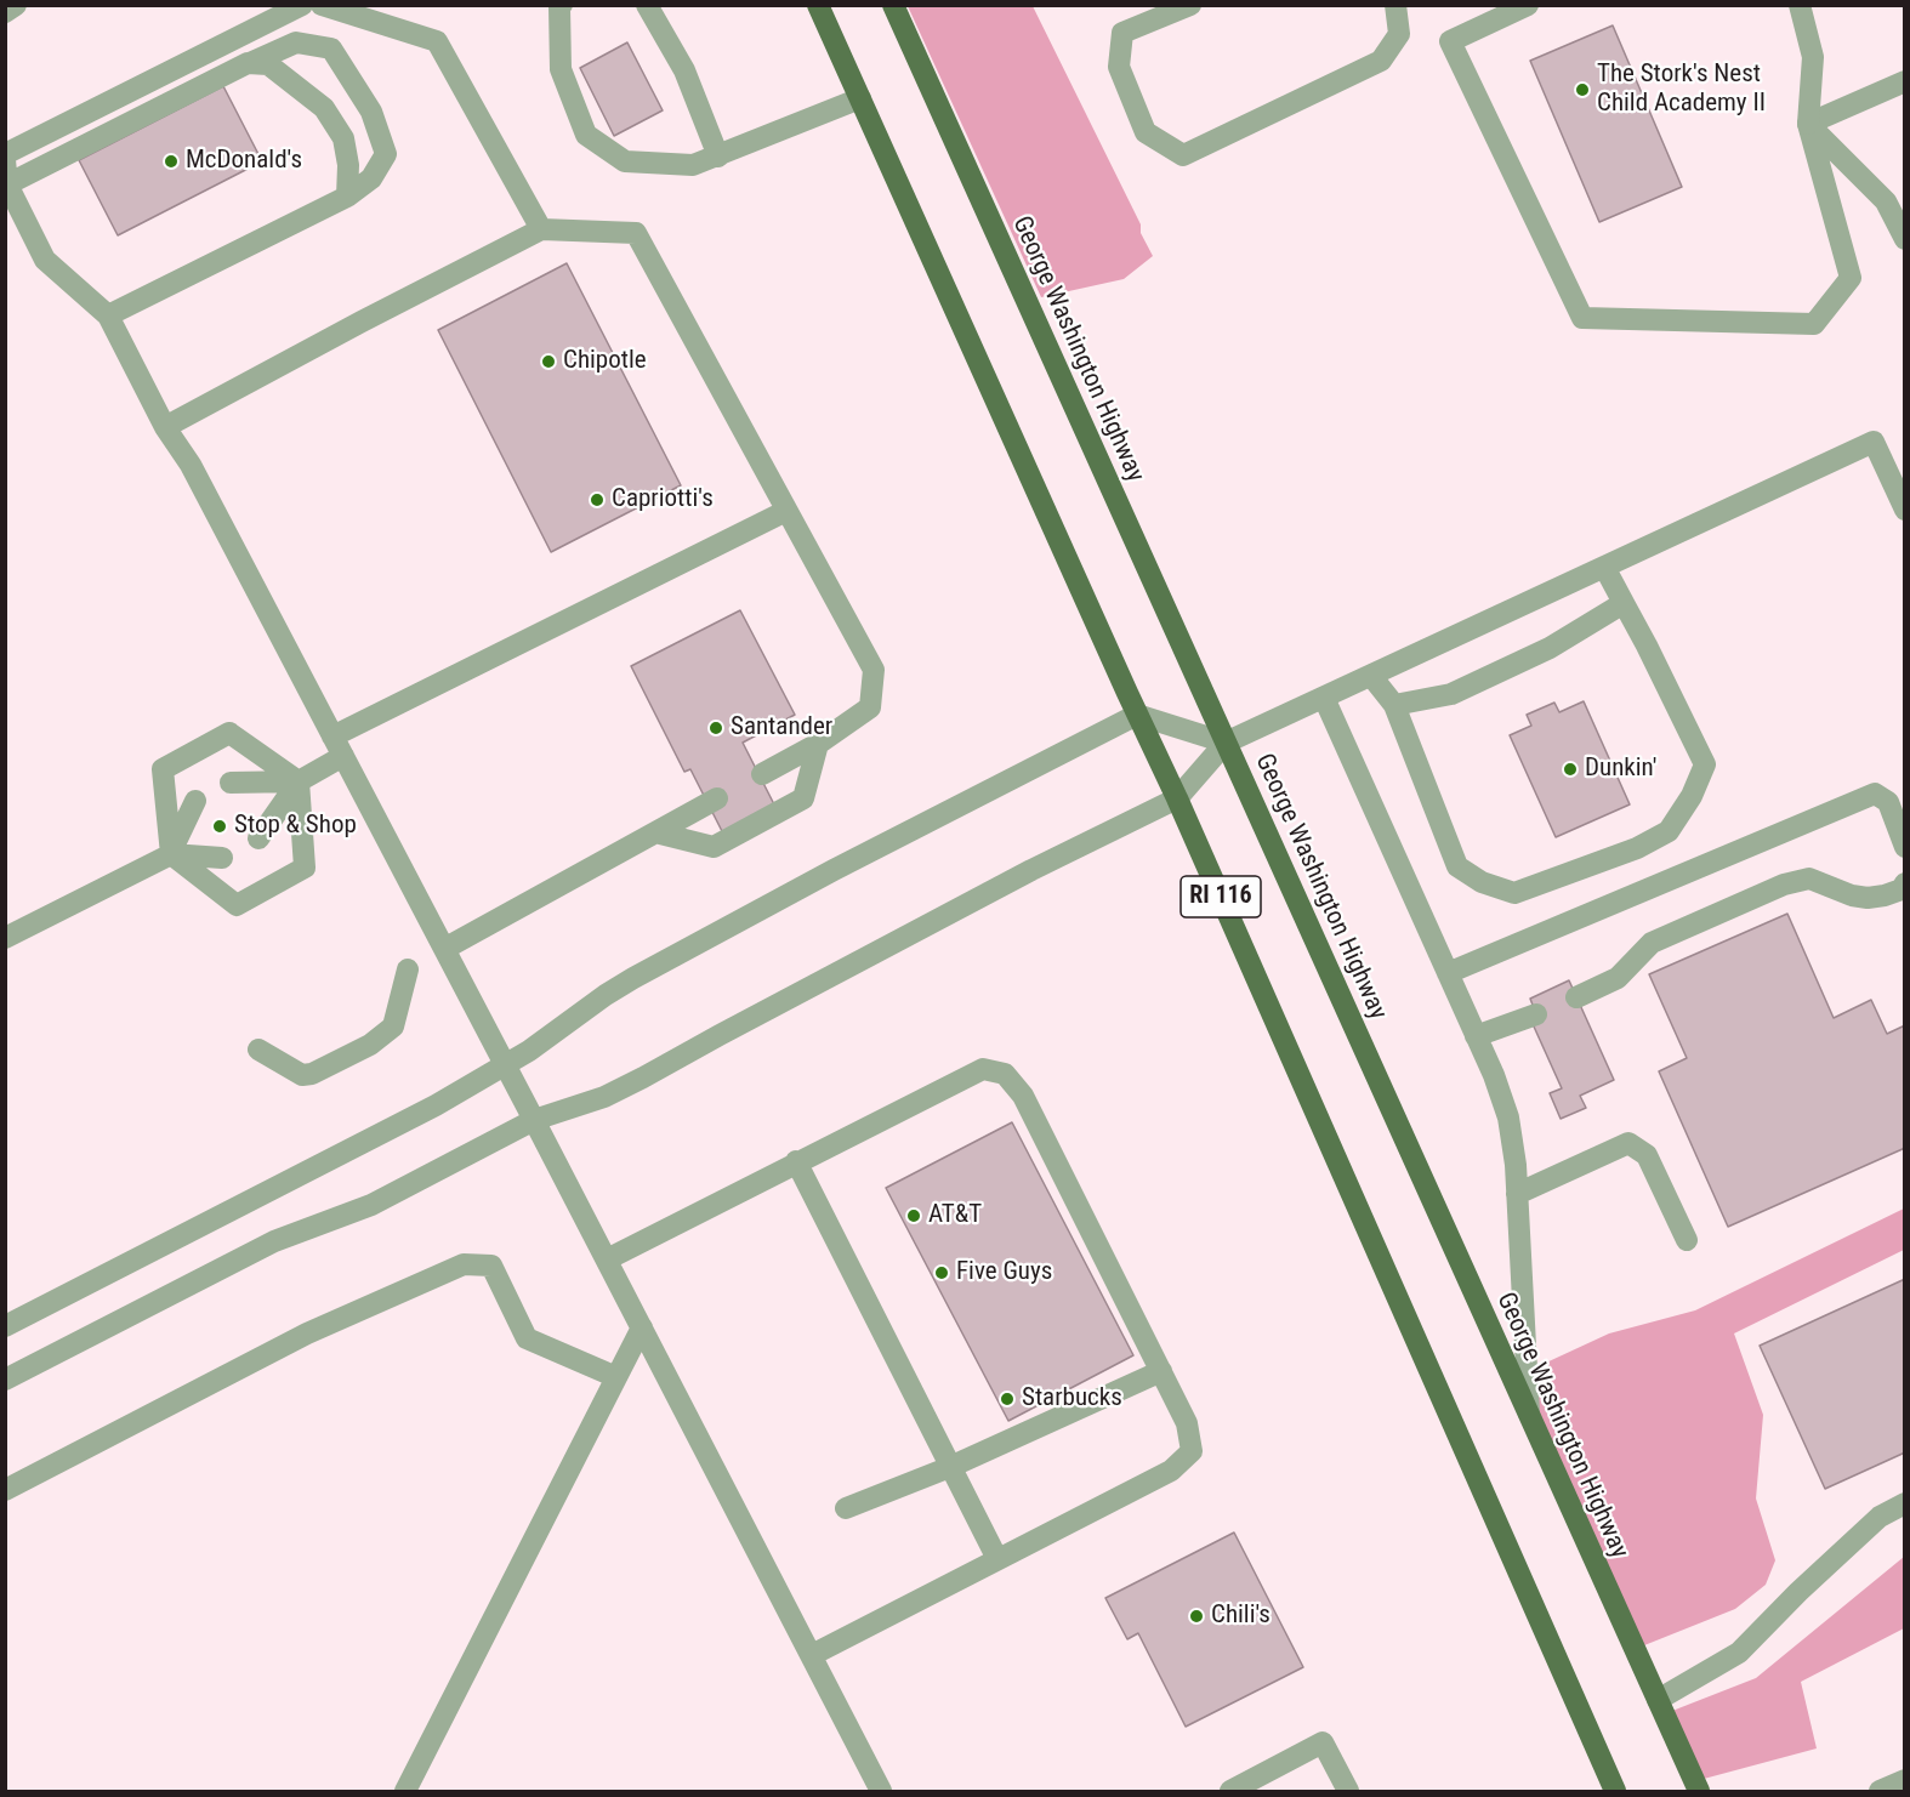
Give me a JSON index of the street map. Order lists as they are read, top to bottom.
{
  "streets": {
    "main road": ["George Washington Highway", "RI 116"]
  },
  "places": [
    "The Stork's Nest Child Academy II",
    "McDonald's",
    "Chipotle",
    "Capriotti's",
    "Santander",
    "Dunkin'",
    "Stop & Shop",
    "AT&T",
    "Five Guys",
    "Starbucks",
    "Chili's"
  ]
}
